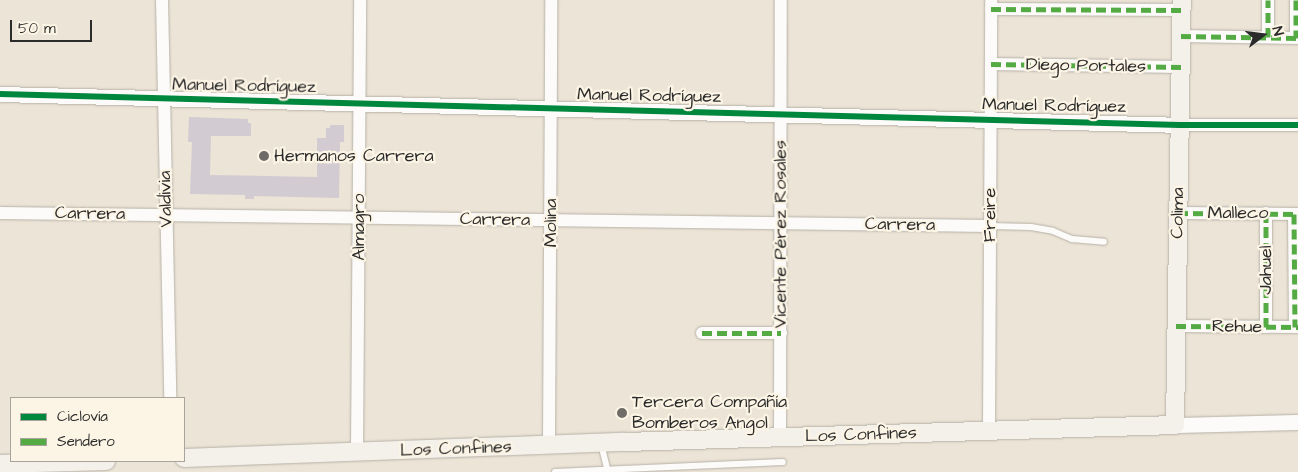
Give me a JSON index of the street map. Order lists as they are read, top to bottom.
{
  "streets": {
    "main road": ["Colima", "Los Confines"],
    "street": [
      "Diego Portales",
      "Manuel Rodríguez",
      "Valdivia",
      "Malleco",
      "Carrera",
      "Freire",
      "Molina",
      "Almagro",
      "Vicente Pérez Rosales",
      "Jahuel",
      "Rehue"
    ]
  },
  "crossings": [
    ["Diego Portales", "Colima"],
    ["Diego Portales", "Freire"],
    ["Manuel Rodríguez", "Valdivia"],
    ["Manuel Rodríguez", "Colima"],
    ["Manuel Rodríguez", "Freire"],
    ["Manuel Rodríguez", "Molina"],
    ["Manuel Rodríguez", "Almagro"],
    ["Manuel Rodríguez", "Vicente Pérez Rosales"],
    ["Valdivia", "Carrera"],
    ["Colima", "Malleco"],
    ["Colima", "Rehue"],
    ["Colima", "Los Confines"],
    ["Malleco", "Jahuel"],
    ["Carrera", "Freire"],
    ["Carrera", "Molina"],
    ["Carrera", "Almagro"],
    ["Carrera", "Vicente Pérez Rosales"],
    ["Freire", "Los Confines"],
    ["Molina", "Los Confines"],
    ["Almagro", "Los Confines"],
    ["Vicente Pérez Rosales", "Los Confines"],
    ["Jahuel", "Rehue"]
  ],
  "places": ["Hermanos Carrera", "Tercera Compañía Bomberos Angol"],
  "legend": ["Ciclovía", "Sendero"],
  "scale_bar": "50 m",
  "north": "right"
}
